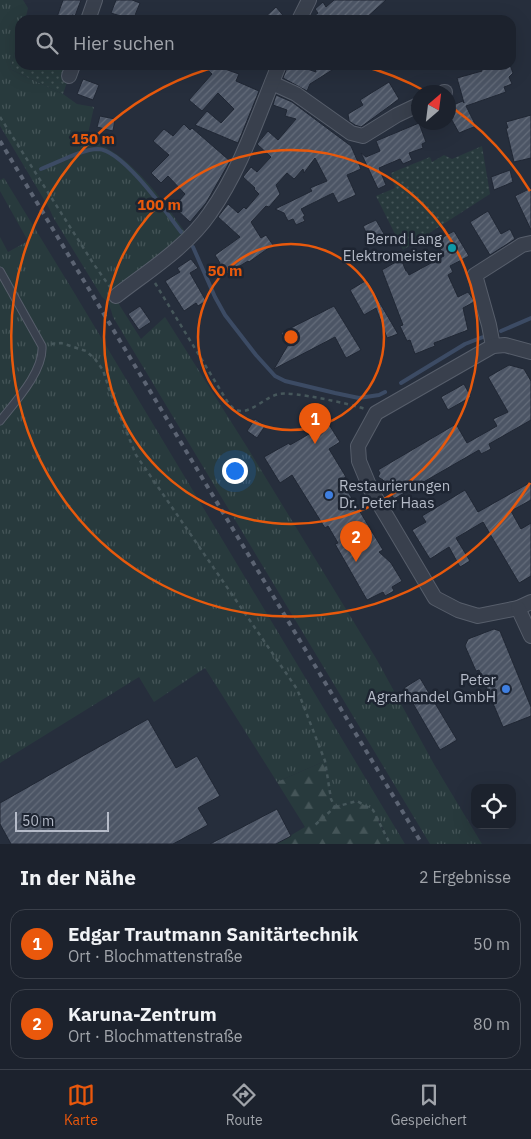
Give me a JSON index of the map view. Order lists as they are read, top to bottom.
{
  "places": ["Bernd Lang Elektromeister", "Restaurierungen Dr. Peter Haas", "Peter Agrarhandel GmbH"],
  "scale_bar": "50 m",
  "north": "top right",
  "page": {
    "search": "Hier suchen",
    "pins": ["1", "2"],
    "scale": "50 m",
    "heading": ["In der Nähe", "2 Ergebnisse"],
    "list": [
      {
        "mark": "1",
        "name": "Edgar Trautmann Sanitärtechnik",
        "note": "Ort · Blochmattenstraße",
        "value": "50 m"
      },
      {
        "mark": "2",
        "name": "Karuna-Zentrum",
        "note": "Ort · Blochmattenstraße",
        "value": "80 m"
      }
    ],
    "nav": ["Karte", "Route", "Gespeichert"]
  },
  "rings": ["150 m", "100 m", "50 m"]
}
